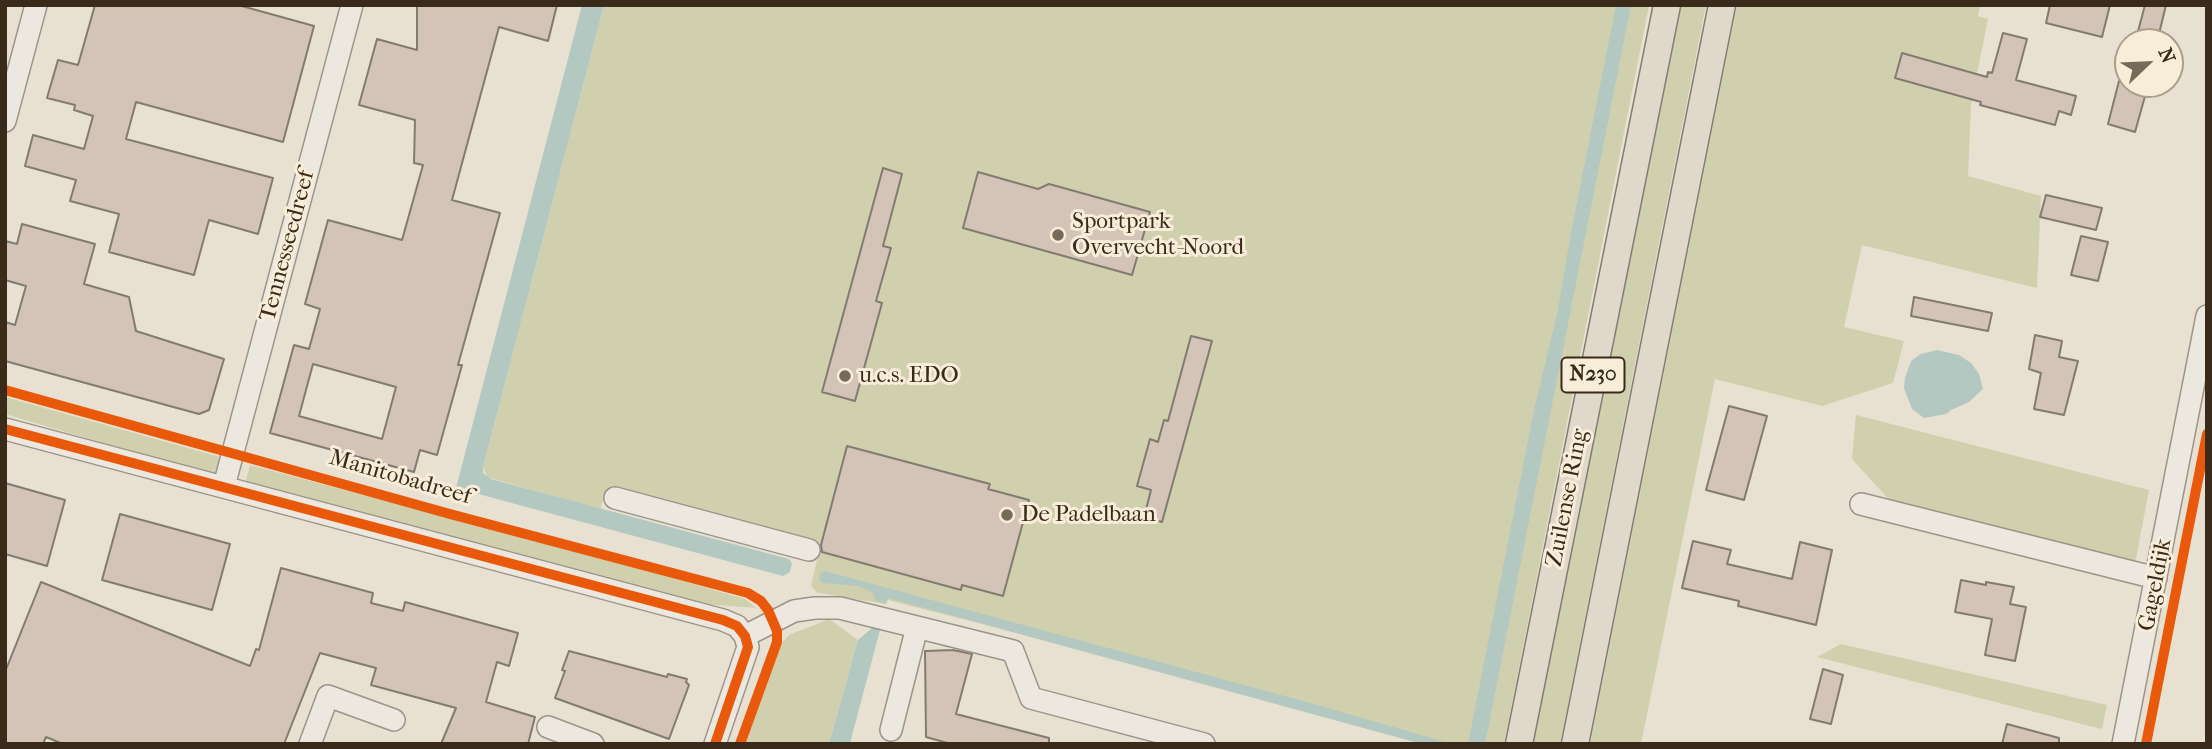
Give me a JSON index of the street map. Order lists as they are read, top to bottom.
{
  "streets": {
    "main road": ["N230", "Zuilense Ring"],
    "street": ["Tennesseedreef", "Gageldijk"],
    "cycle path": ["Manitobadreef"]
  },
  "places": ["Sportpark Overvecht-Noord", "u.c.s. EDO", "De Padelbaan"],
  "north": "top right"
}
